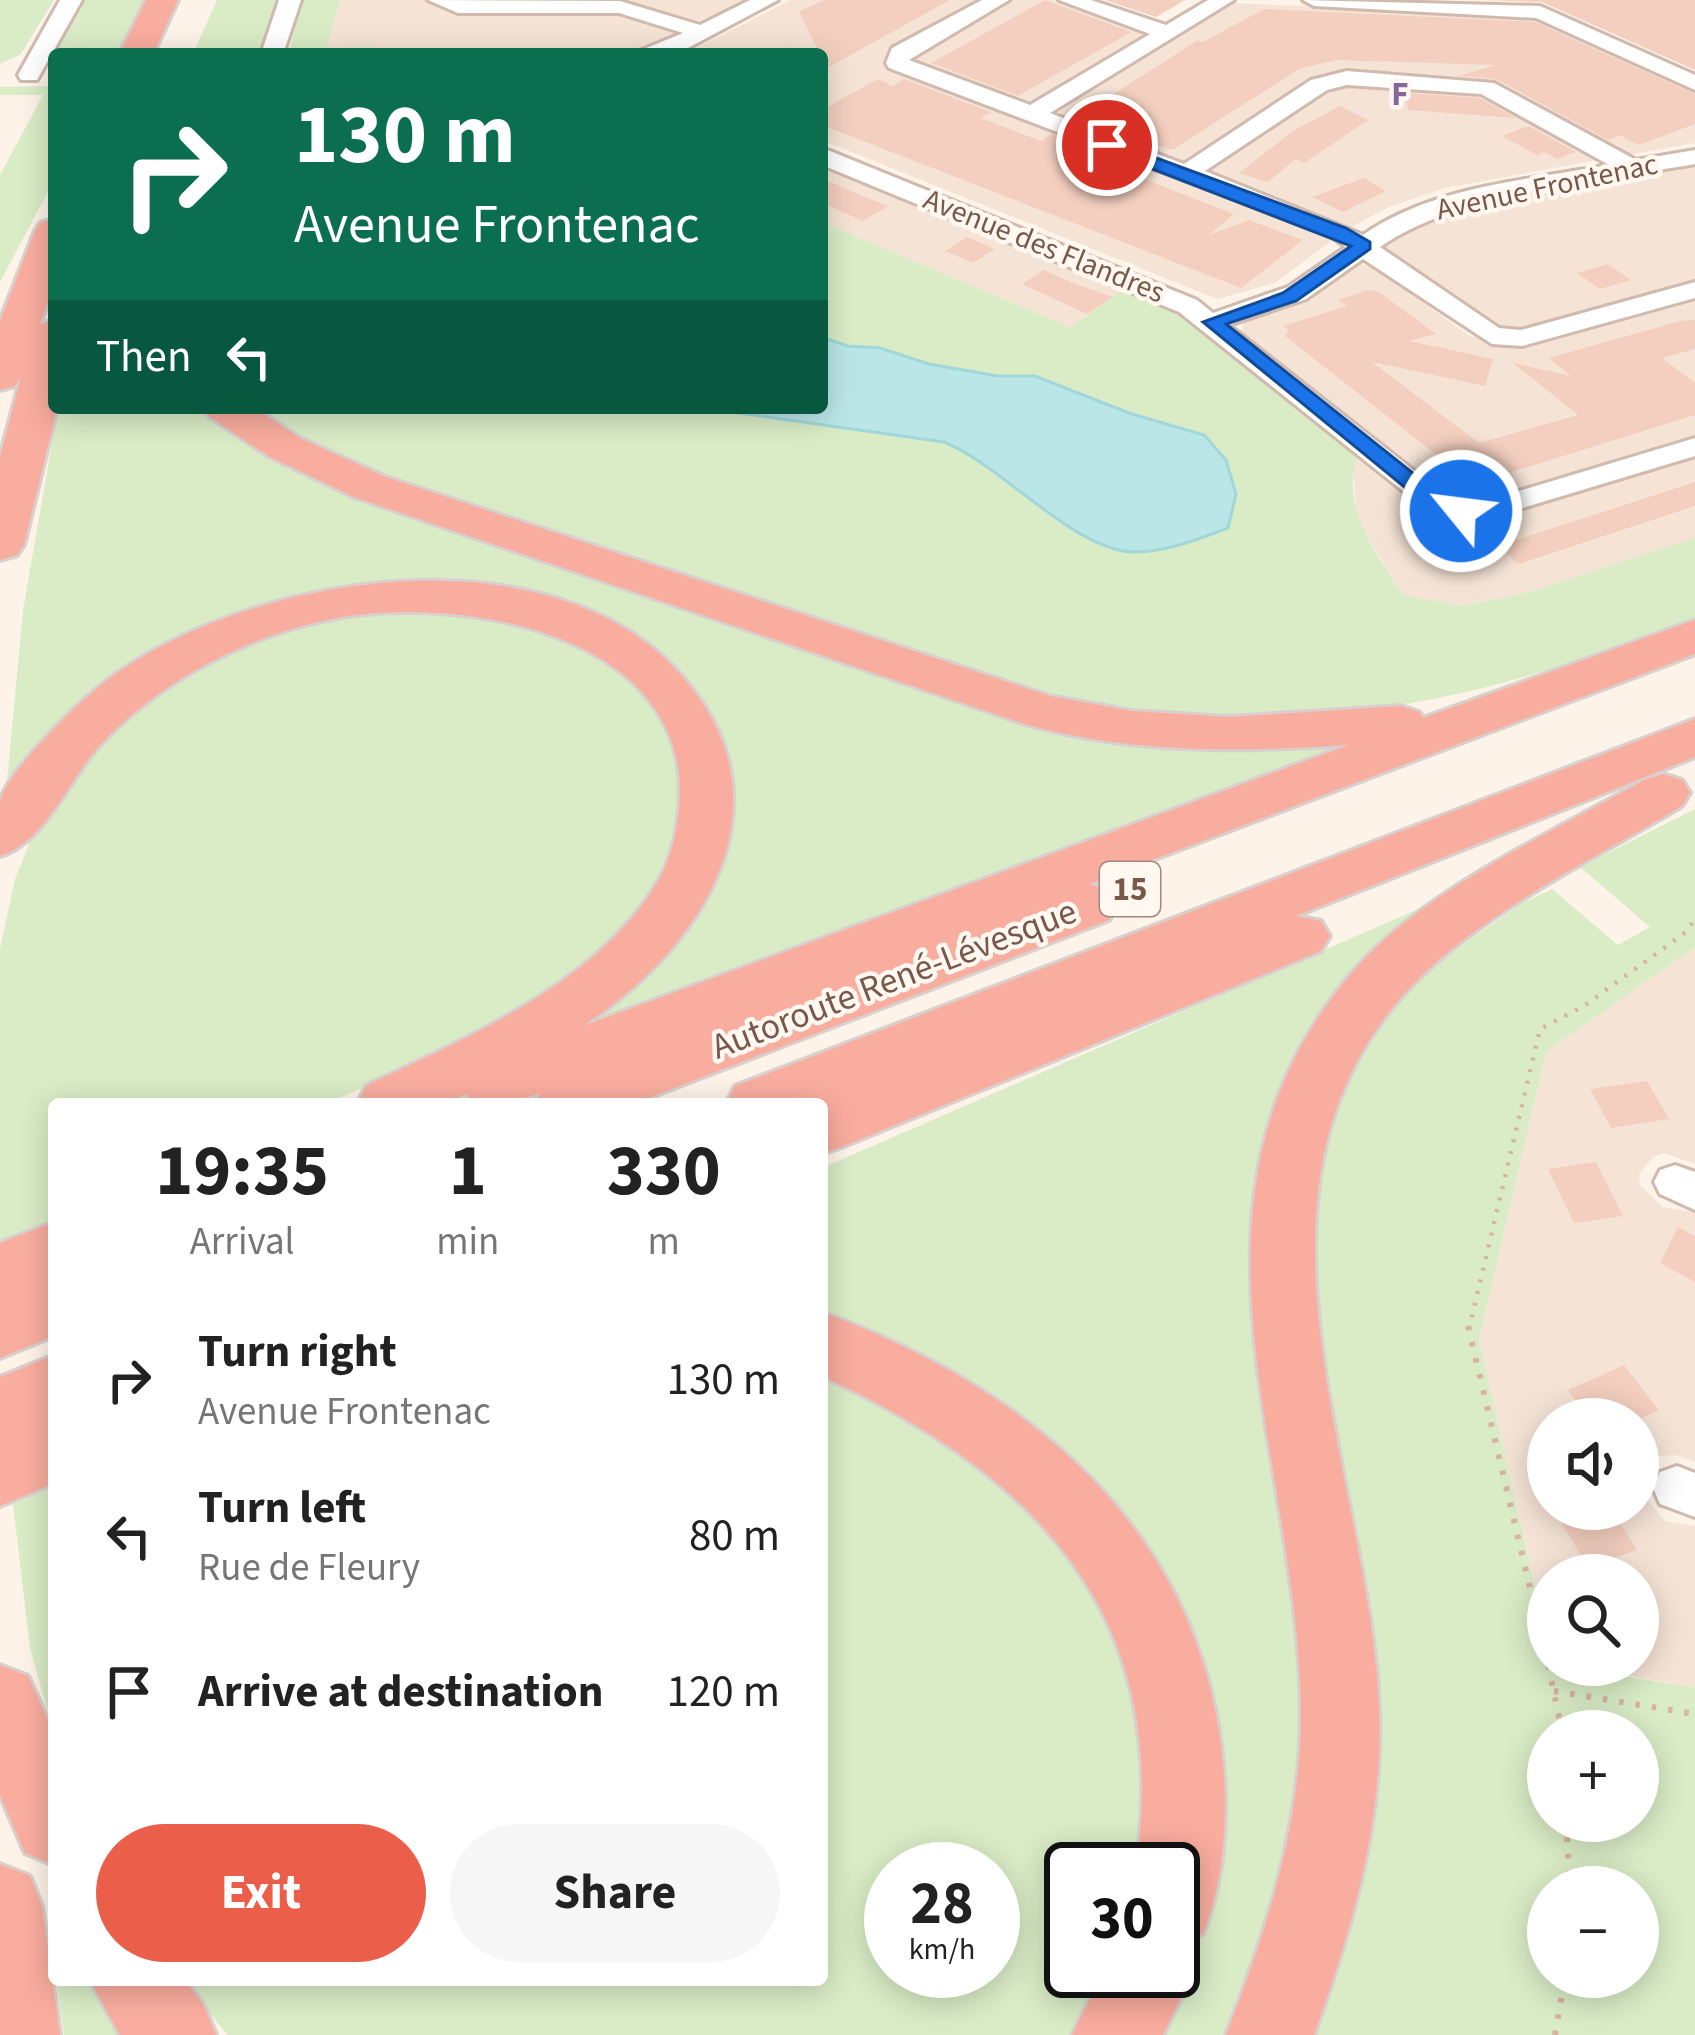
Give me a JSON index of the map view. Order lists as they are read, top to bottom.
{
  "streets": {
    "highway": ["15", "Autoroute René-Lévesque"],
    "street": ["Avenue Frontenac", "Avenue des Flandres"]
  },
  "crossings": [
    ["Avenue Frontenac", "Avenue des Flandres"]
  ],
  "districts": ["F"],
  "page": {
    "turn": ["130 m", "Avenue Frontenac"],
    "then": "Then",
    "eta": [
      "19:35",
      "Arrival",
      "1",
      "min",
      "330",
      "m"
    ],
    "list": [
      {
        "name": "Turn right",
        "note": "Avenue Frontenac",
        "value": "130 m"
      },
      {
        "name": "Turn left",
        "note": "Rue de Fleury",
        "value": "80 m"
      },
      {
        "name": "Arrive at destination",
        "value": "120 m"
      }
    ],
    "map_buttons": ["+", "−"],
    "buttons": ["Exit", "Share"],
    "speed": "28 km/h",
    "limit": "30"
  }
}
